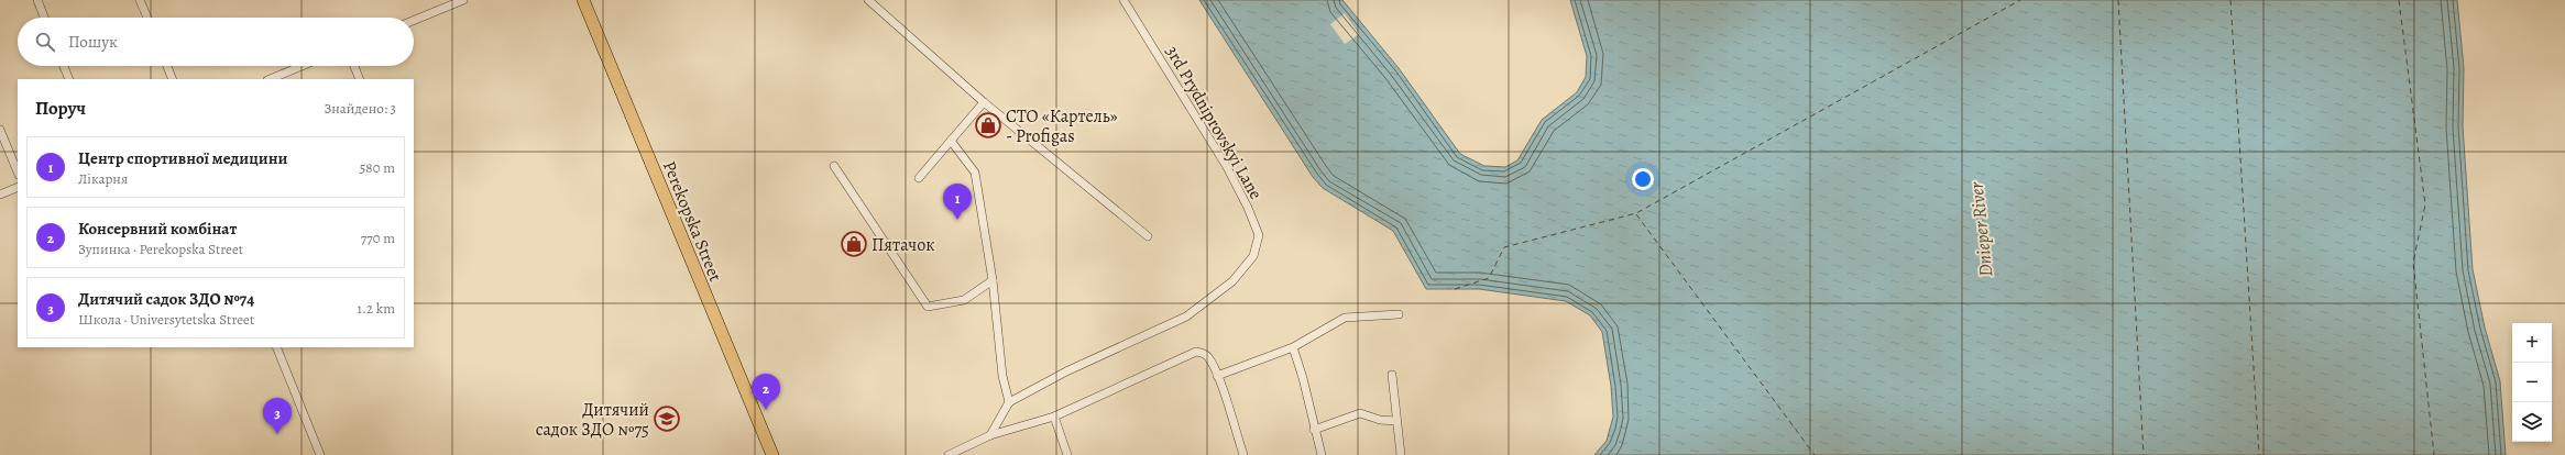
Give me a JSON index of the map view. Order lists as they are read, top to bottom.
{
  "streets": {
    "main road": ["Perekopska Street"],
    "street": ["3rd Prydniprovskyi Lane"]
  },
  "water": ["Dnieper River"],
  "places": {
    "shop": ["СТО «Картель» - Profigas", "Пятачок"],
    "school or university": ["Дитячий садок ЗДО №75"]
  },
  "page": {
    "search": "Пошук",
    "heading": ["Поруч", "Знайдено: 3"],
    "list": [
      {
        "mark": "1",
        "name": "Центр спортивної медицини",
        "note": "Лікарня",
        "value": "580 m"
      },
      {
        "mark": "2",
        "name": "Консервний комбінат",
        "note": "Зупинка · Perekopska Street",
        "value": "770 m"
      },
      {
        "mark": "3",
        "name": "Дитячий садок ЗДО №74",
        "note": "Школа · Universytetska Street",
        "value": "1.2 km"
      }
    ],
    "pins": ["1", "2", "3"],
    "map_buttons": ["+", "−"]
  }
}
